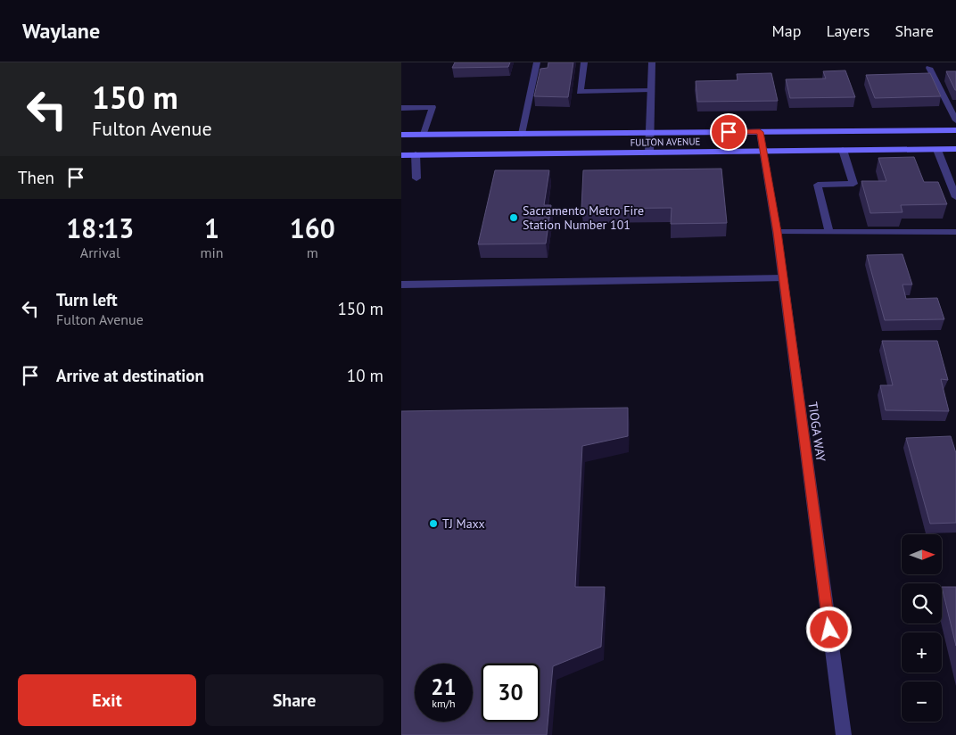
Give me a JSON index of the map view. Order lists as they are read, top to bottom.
{
  "streets": {
    "main road": ["FULTON AVENUE"],
    "street": ["TIOGA WAY"]
  },
  "crossings": [
    ["FULTON AVENUE", "TIOGA WAY"]
  ],
  "places": ["Sacramento Metro Fire Station Number 101", "TJ Maxx"],
  "north": "right",
  "page": {
    "header": "Waylane",
    "nav": ["Map", "Layers", "Share"],
    "turn": ["150 m", "Fulton Avenue"],
    "then": "Then",
    "eta": [
      "18:13",
      "Arrival",
      "1",
      "min",
      "160",
      "m"
    ],
    "list": [
      {
        "name": "Turn left",
        "note": "Fulton Avenue",
        "value": "150 m"
      },
      {
        "name": "Arrive at destination",
        "value": "10 m"
      }
    ],
    "map_buttons": ["+", "−"],
    "speed": "21 km/h",
    "limit": "30",
    "buttons": ["Exit", "Share"]
  }
}
